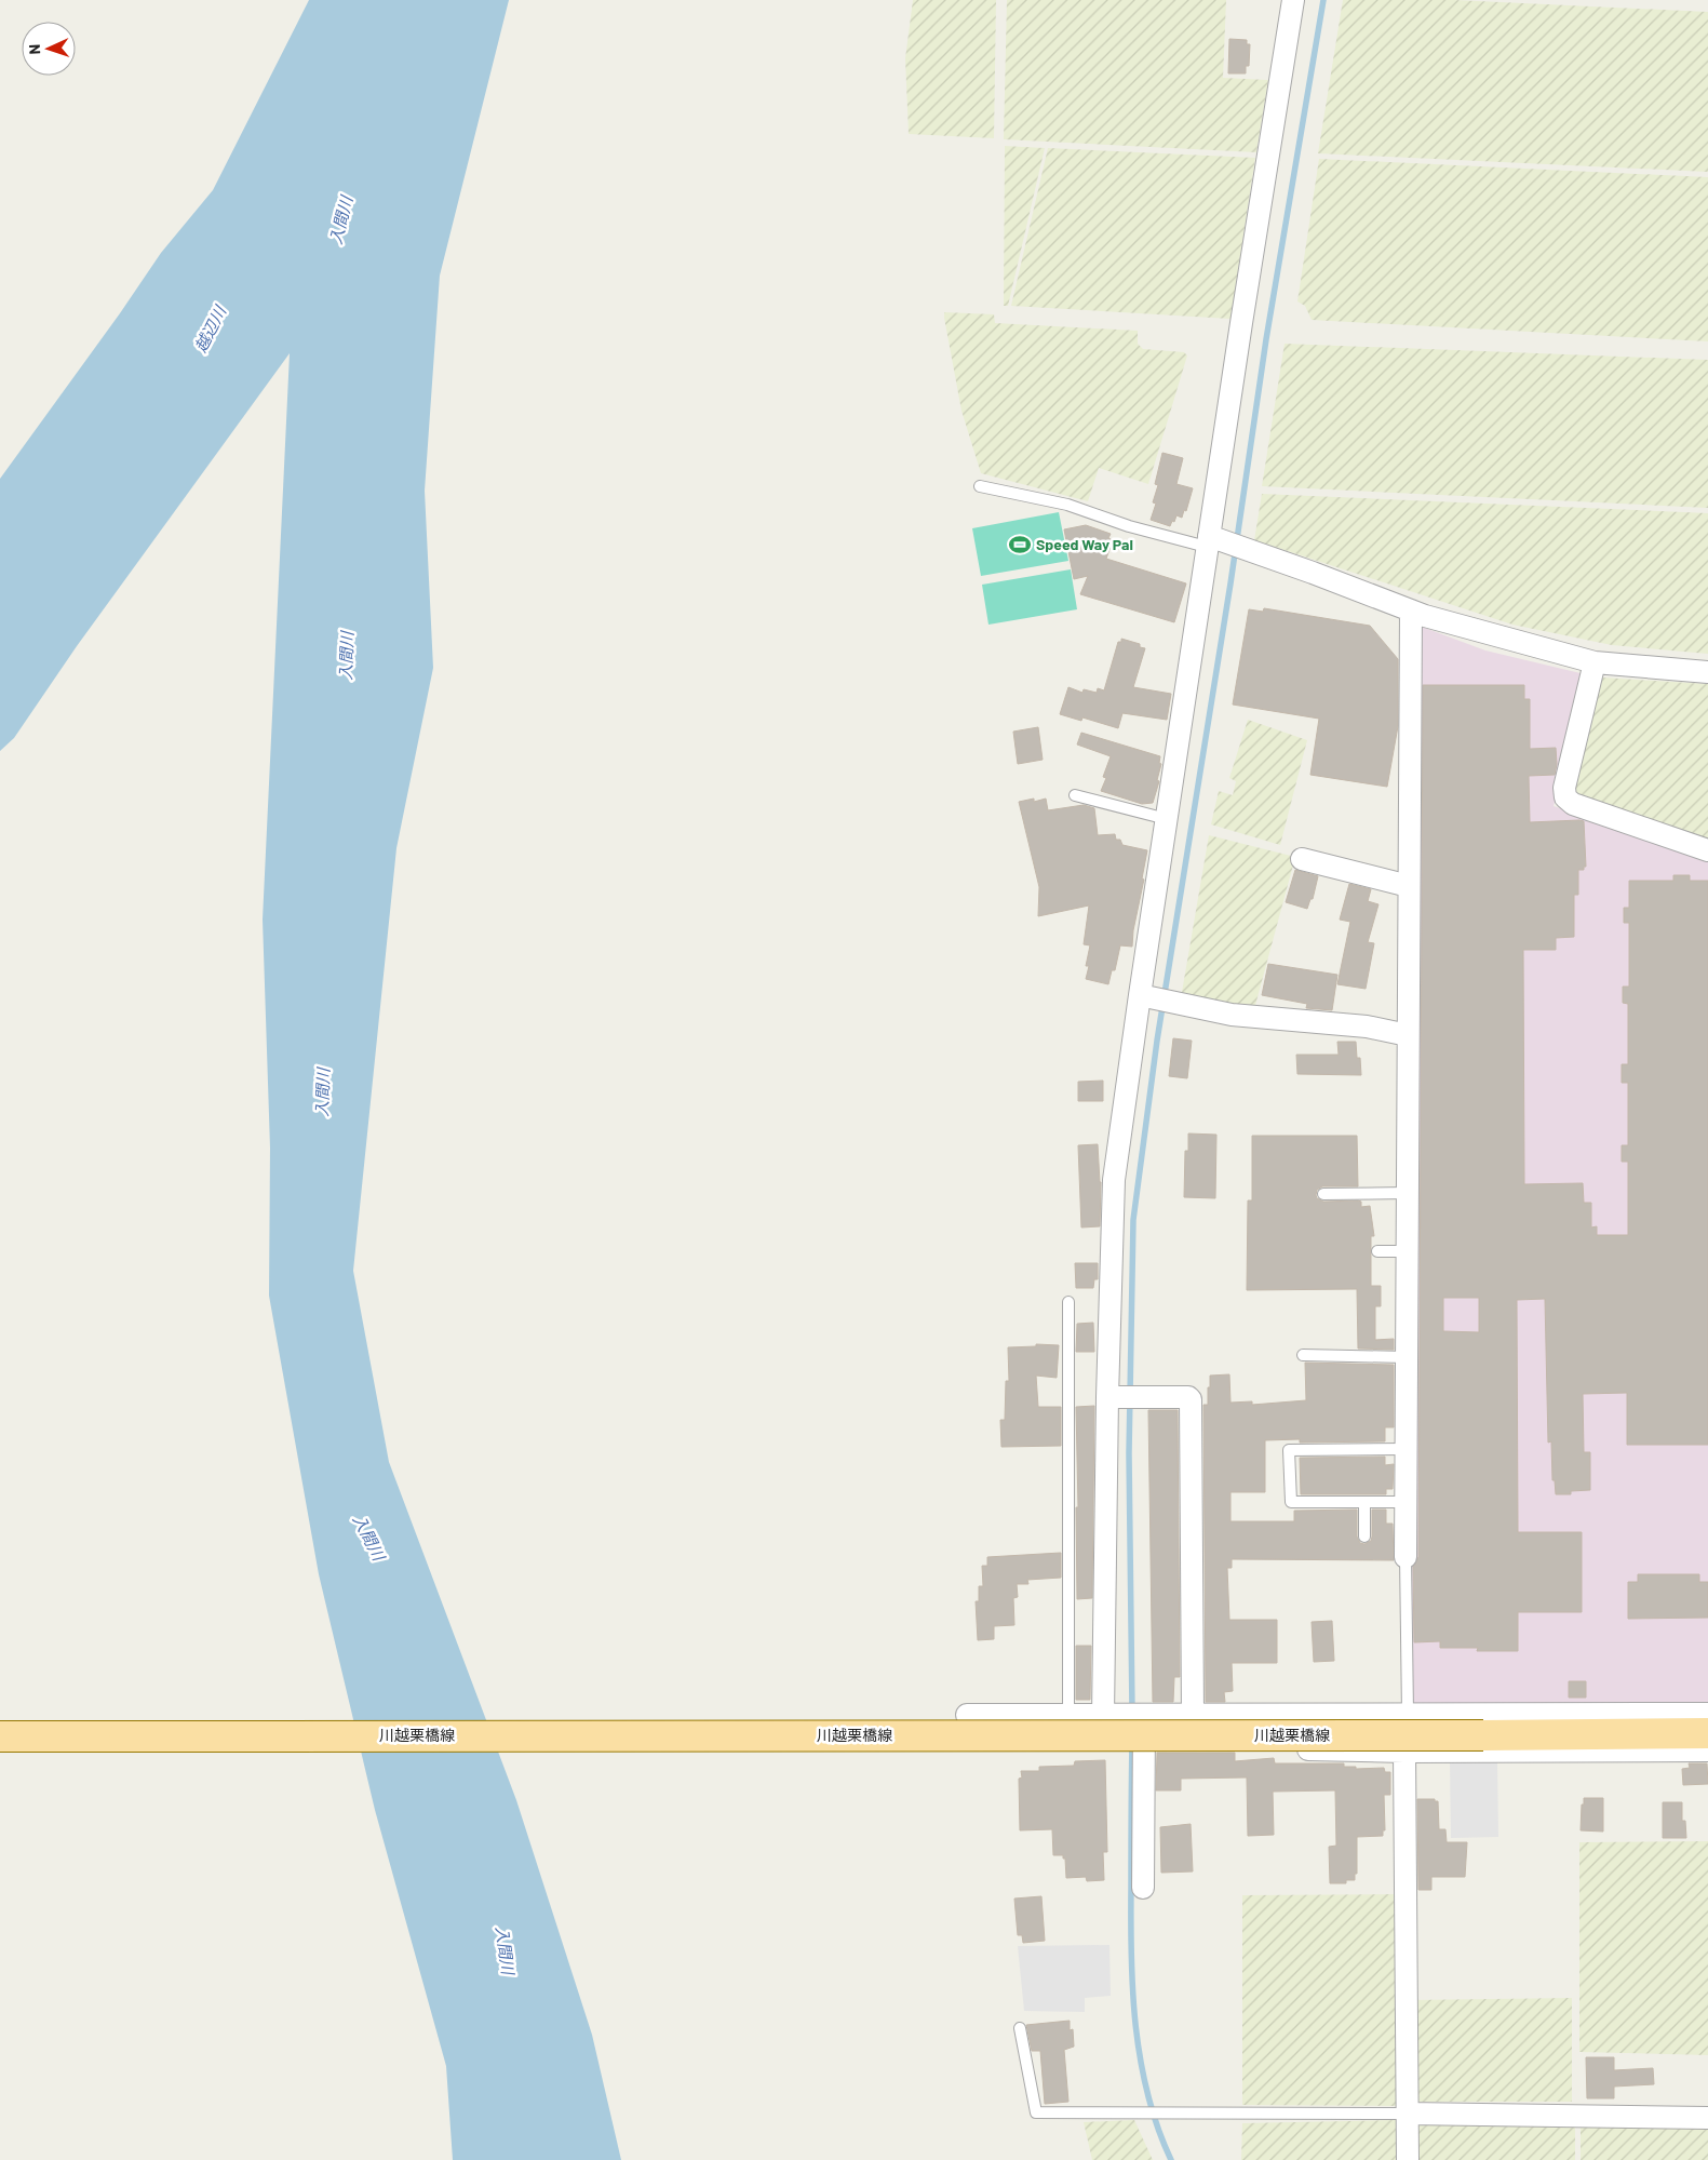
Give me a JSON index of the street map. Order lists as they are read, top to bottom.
{
  "streets": {
    "main road": ["川越栗橋線"]
  },
  "water": ["入間川", "越辺川"],
  "places": {
    "sports": ["Speed Way Pal"]
  },
  "north": "left"
}
